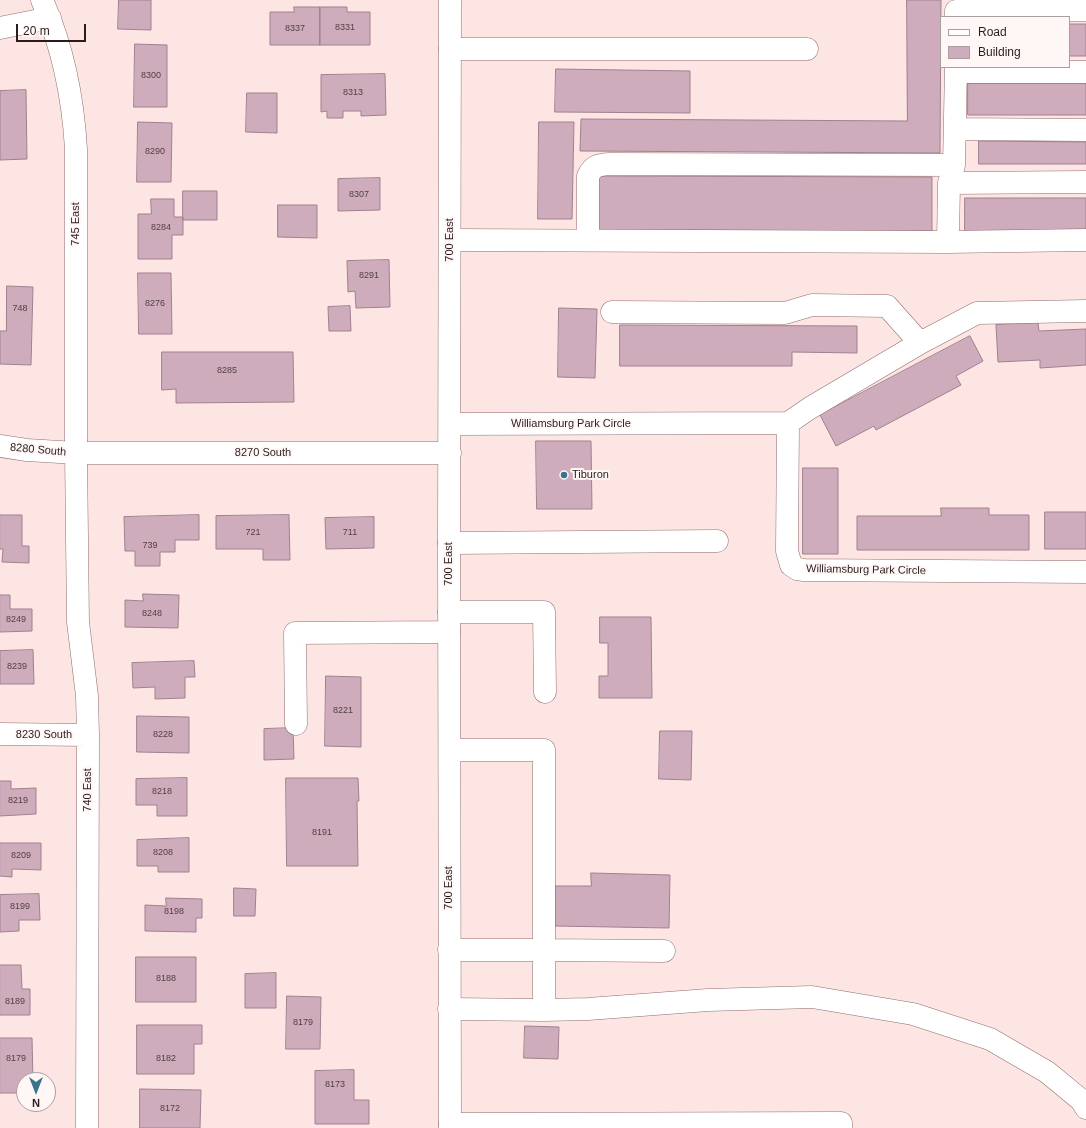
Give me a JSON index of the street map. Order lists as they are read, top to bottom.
{
  "streets": {
    "street": [
      "745 East",
      "700 East",
      "Williamsburg Park Circle",
      "8280 South",
      "8270 South",
      "8230 South",
      "740 East"
    ]
  },
  "crossings": [
    ["745 East", "8280 South"],
    ["745 East", "8270 South"],
    ["745 East", "740 East"],
    ["700 East", "Williamsburg Park Circle"],
    ["700 East", "8270 South"],
    ["8280 South", "8270 South"],
    ["8280 South", "740 East"],
    ["8270 South", "740 East"],
    ["8230 South", "740 East"]
  ],
  "places": ["Tiburon"],
  "house_numbers": [
    "8331",
    "8337",
    "8300",
    "8313",
    "8290",
    "8307",
    "8284",
    "8291",
    "8276",
    "748",
    "8285",
    "721",
    "711",
    "739",
    "8248",
    "8249",
    "8239",
    "8221",
    "8228",
    "8218",
    "8219",
    "8191",
    "8208",
    "8209",
    "8199",
    "8198",
    "8188",
    "8189",
    "8179",
    "8179",
    "8182",
    "8173",
    "8172"
  ],
  "legend": ["Road", "Building"],
  "scale_bar": "20 m",
  "north": "bottom"
}
